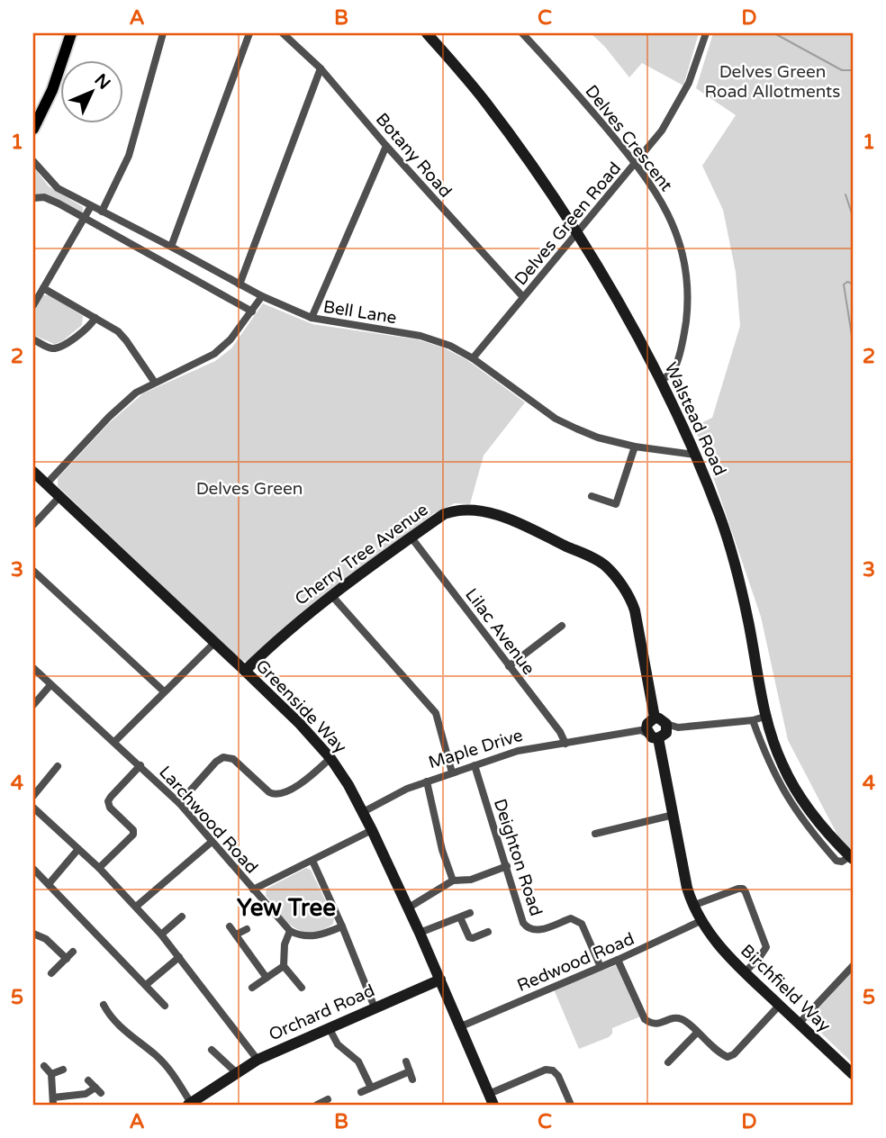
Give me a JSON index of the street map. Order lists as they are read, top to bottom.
{
  "streets": {
    "street": [
      "Delves Crescent",
      "Botany Road",
      "Delves Green Road",
      "Bell Lane",
      "Walstead Road",
      "Cherry Tree Avenue",
      "Lilac Avenue",
      "Greenside Way",
      "Maple Drive",
      "Larchwood Road",
      "Deighton Road",
      "Redwood Road",
      "Birchfield Way",
      "Orchard Road"
    ]
  },
  "crossings": [
    ["Delves Crescent", "Delves Green Road"],
    ["Delves Crescent", "Walstead Road"],
    ["Botany Road", "Delves Green Road"],
    ["Delves Green Road", "Bell Lane"],
    ["Delves Green Road", "Walstead Road"],
    ["Bell Lane", "Walstead Road"],
    ["Walstead Road", "Maple Drive"],
    ["Cherry Tree Avenue", "Lilac Avenue"],
    ["Cherry Tree Avenue", "Greenside Way"],
    ["Cherry Tree Avenue", "Maple Drive"],
    ["Cherry Tree Avenue", "Redwood Road"],
    ["Cherry Tree Avenue", "Birchfield Way"],
    ["Lilac Avenue", "Maple Drive"],
    ["Greenside Way", "Maple Drive"],
    ["Greenside Way", "Redwood Road"],
    ["Greenside Way", "Orchard Road"],
    ["Maple Drive", "Deighton Road"],
    ["Deighton Road", "Redwood Road"],
    ["Redwood Road", "Birchfield Way"]
  ],
  "districts": ["Yew Tree"],
  "parks": ["Delves Green Road Allotments", "Delves Green"],
  "north": "top right",
  "grid": {
    "columns": [
      "A",
      "B",
      "C",
      "D"
    ],
    "rows": [
      "1",
      "2",
      "3",
      "4",
      "5"
    ]
  }
}
